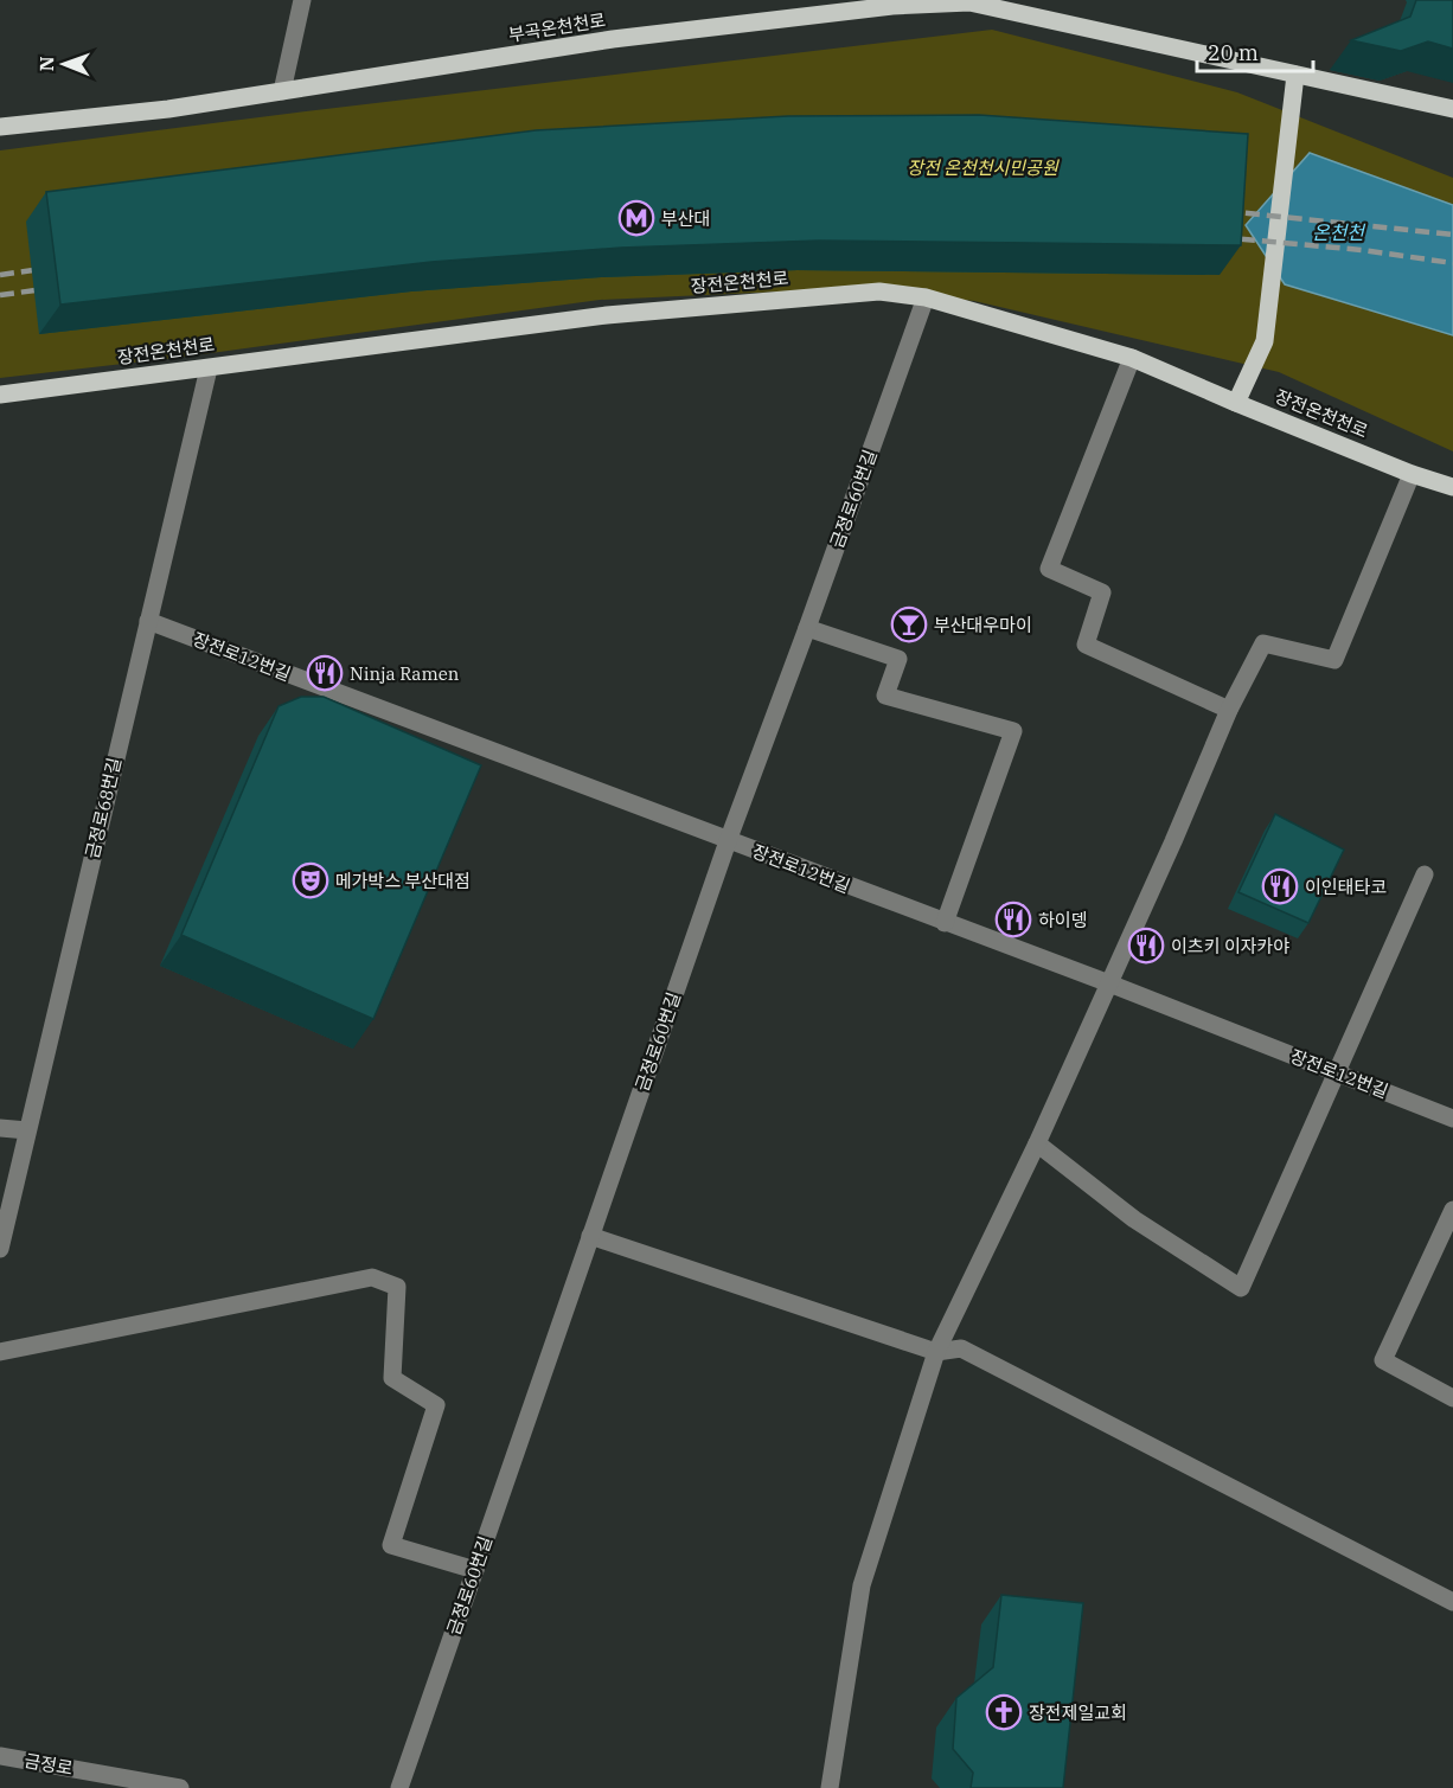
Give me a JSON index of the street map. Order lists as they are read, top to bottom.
{
  "streets": {
    "main road": ["부곡온천천로", "장전온천천로"],
    "street": [
      "금정로60번길",
      "장전로12번길",
      "금정로68번길",
      "금정로"
    ]
  },
  "crossings": [
    ["장전온천천로", "금정로60번길"],
    ["장전온천천로", "금정로68번길"],
    ["금정로60번길", "장전로12번길"],
    ["장전로12번길", "금정로68번길"]
  ],
  "water": ["온천천"],
  "parks": ["장전 온천천시민공원"],
  "places": {
    "metro station": ["부산대"],
    "bar": ["부산대우마이"],
    "restaurant": [
      "Ninja Ramen",
      "이인태타코",
      "하이뎅",
      "이츠키 이자카야"
    ],
    "theatre": ["메가박스 부산대점"],
    "church": ["장전제일교회"]
  },
  "scale_bar": "20 m",
  "north": "left"
}
